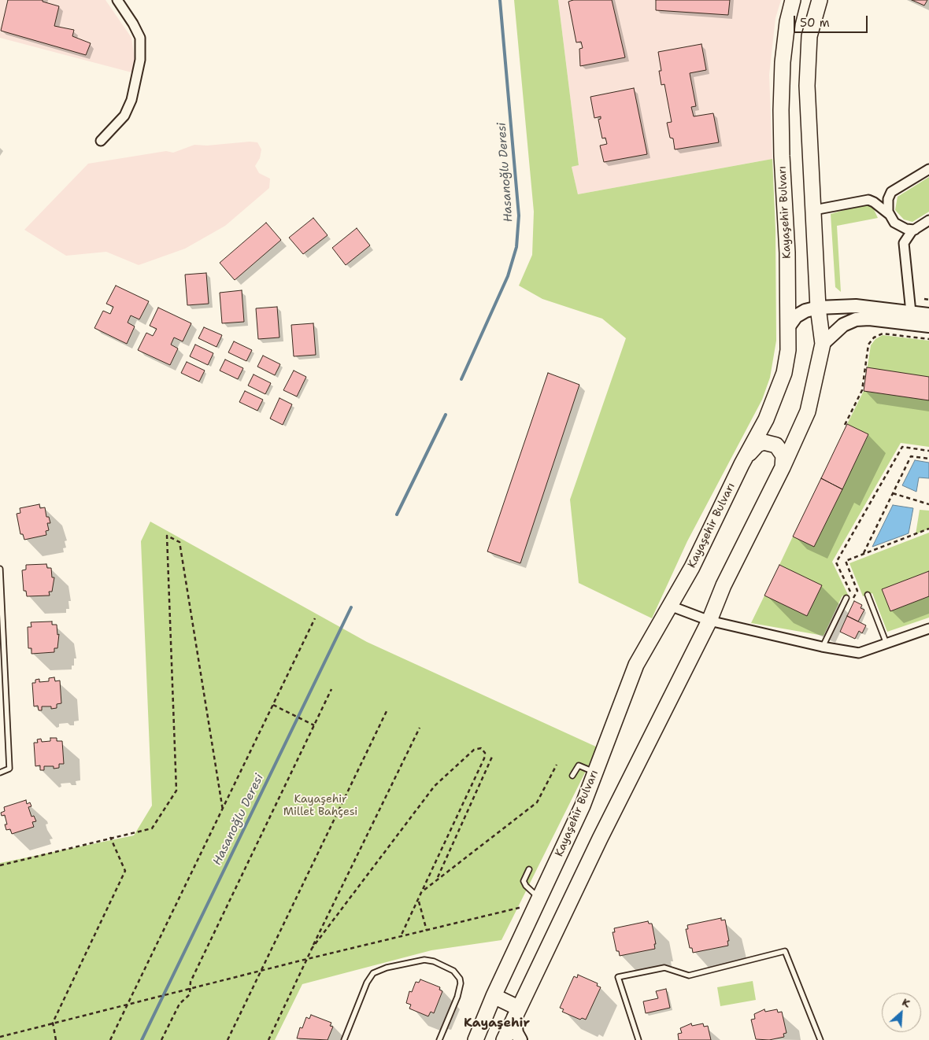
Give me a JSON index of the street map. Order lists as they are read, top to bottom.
{
  "streets": {
    "main road": ["Kayaşehir Bulvarı"]
  },
  "districts": ["Kayaşehir"],
  "water": ["Hasanoğlu Deresi"],
  "parks": ["Kayaşehir Millet Bahçesi"],
  "scale_bar": "50 m",
  "north": "top right"
}
